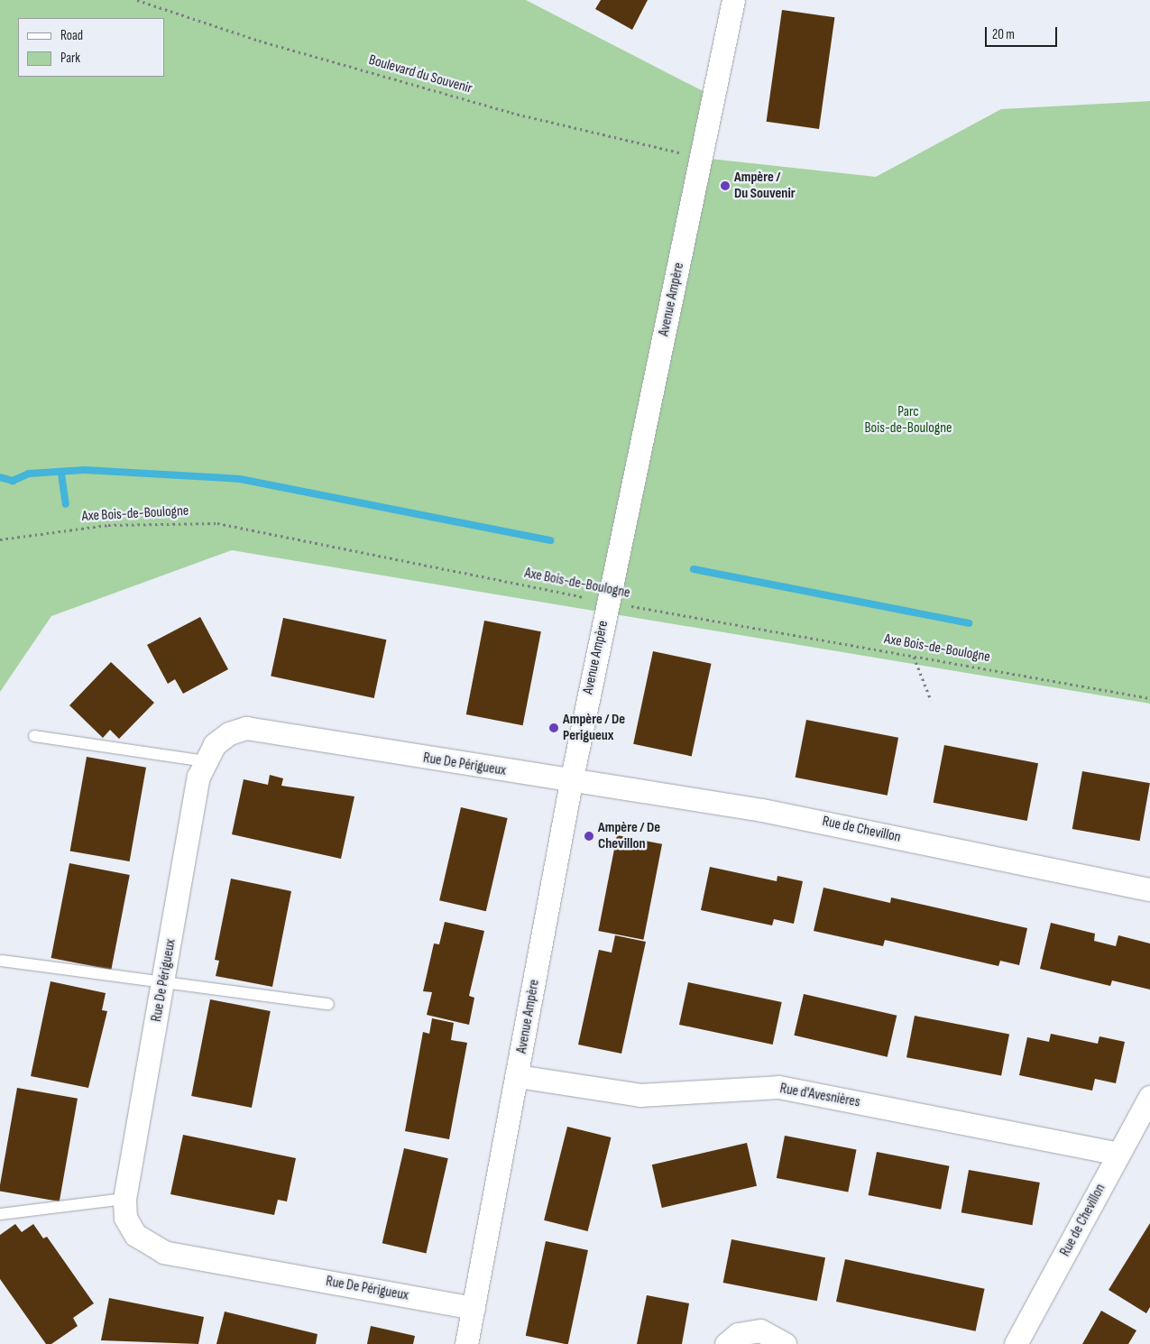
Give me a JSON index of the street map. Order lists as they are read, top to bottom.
{
  "streets": {
    "street": [
      "Avenue Ampère",
      "Rue De Périgueux",
      "Rue de Chevillon",
      "Rue d'Avesnières"
    ],
    "path": ["Boulevard du Souvenir", "Axe Bois-de-Boulogne"]
  },
  "crossings": [
    ["Boulevard du Souvenir", "Avenue Ampère"],
    ["Avenue Ampère", "Axe Bois-de-Boulogne"],
    ["Avenue Ampère", "Rue De Périgueux"],
    ["Avenue Ampère", "Rue de Chevillon"],
    ["Avenue Ampère", "Rue d'Avesnières"],
    ["Rue De Périgueux", "Rue de Chevillon"],
    ["Rue de Chevillon", "Rue d'Avesnières"]
  ],
  "parks": ["Parc Bois-de-Boulogne"],
  "places": ["Ampère / Du Souvenir", "Ampère / De Perigueux", "Ampère / De Chevillon"],
  "legend": ["Road", "Park"],
  "scale_bar": "20 m"
}
